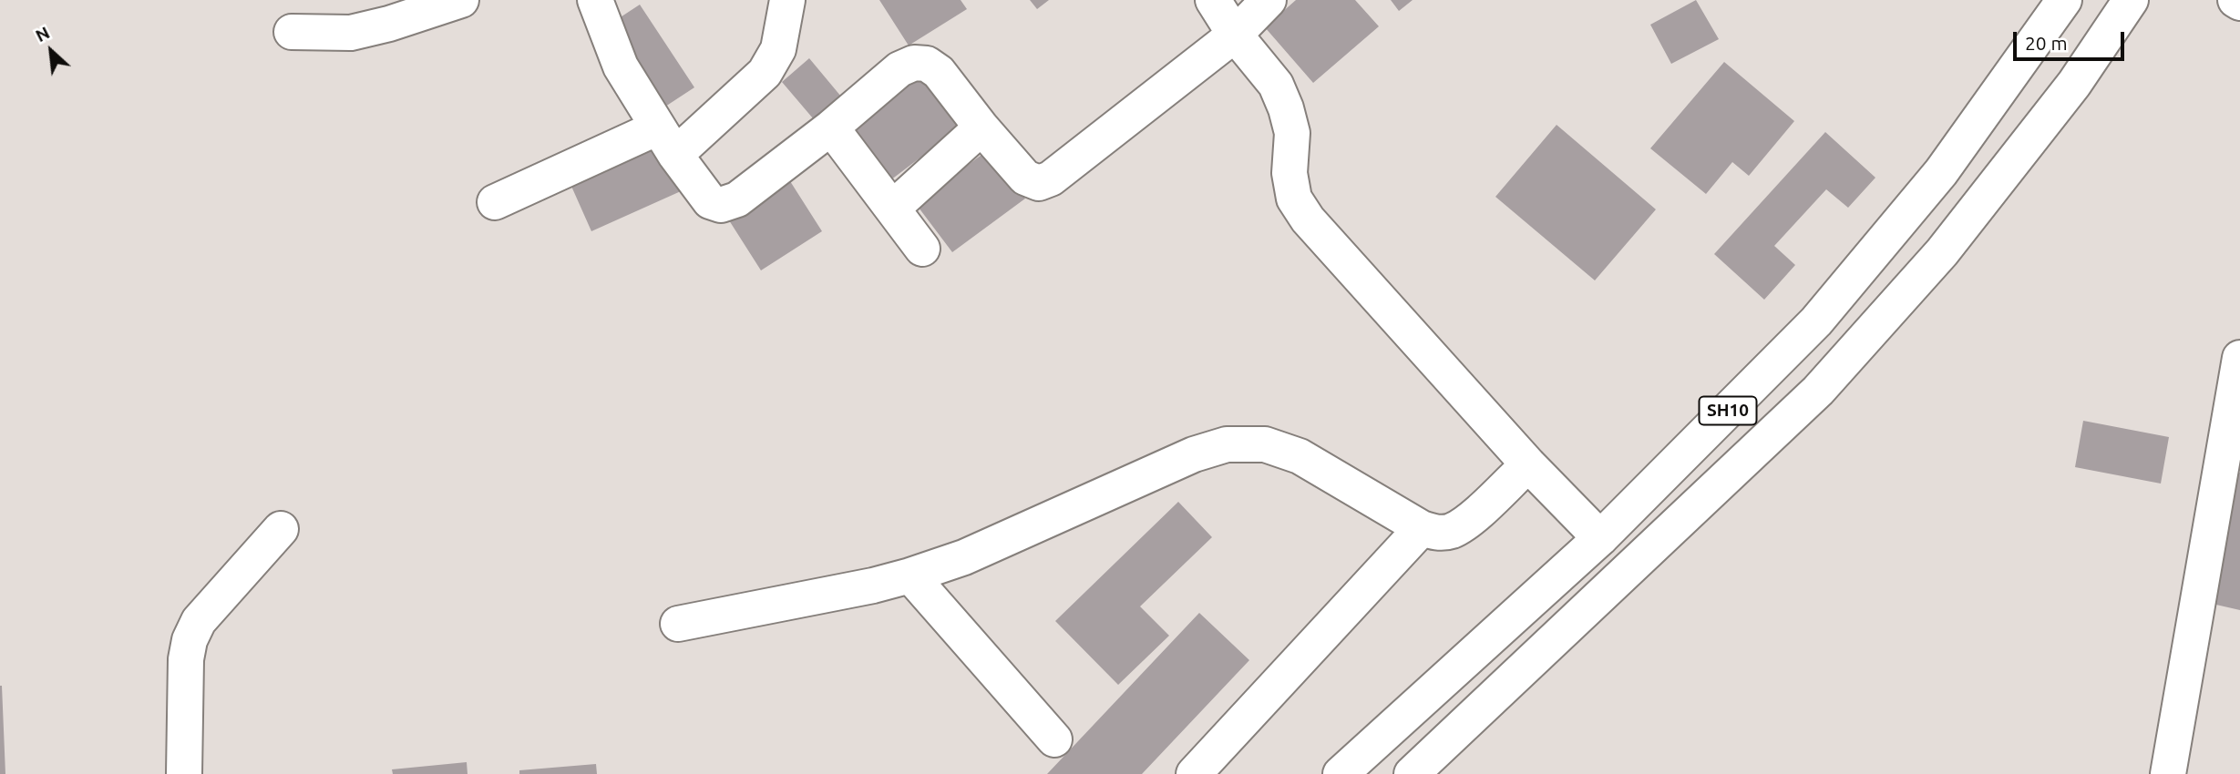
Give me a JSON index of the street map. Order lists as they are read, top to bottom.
{
  "streets": {
    "street": ["SH10"]
  },
  "scale_bar": "20 m",
  "north": "top left"
}
